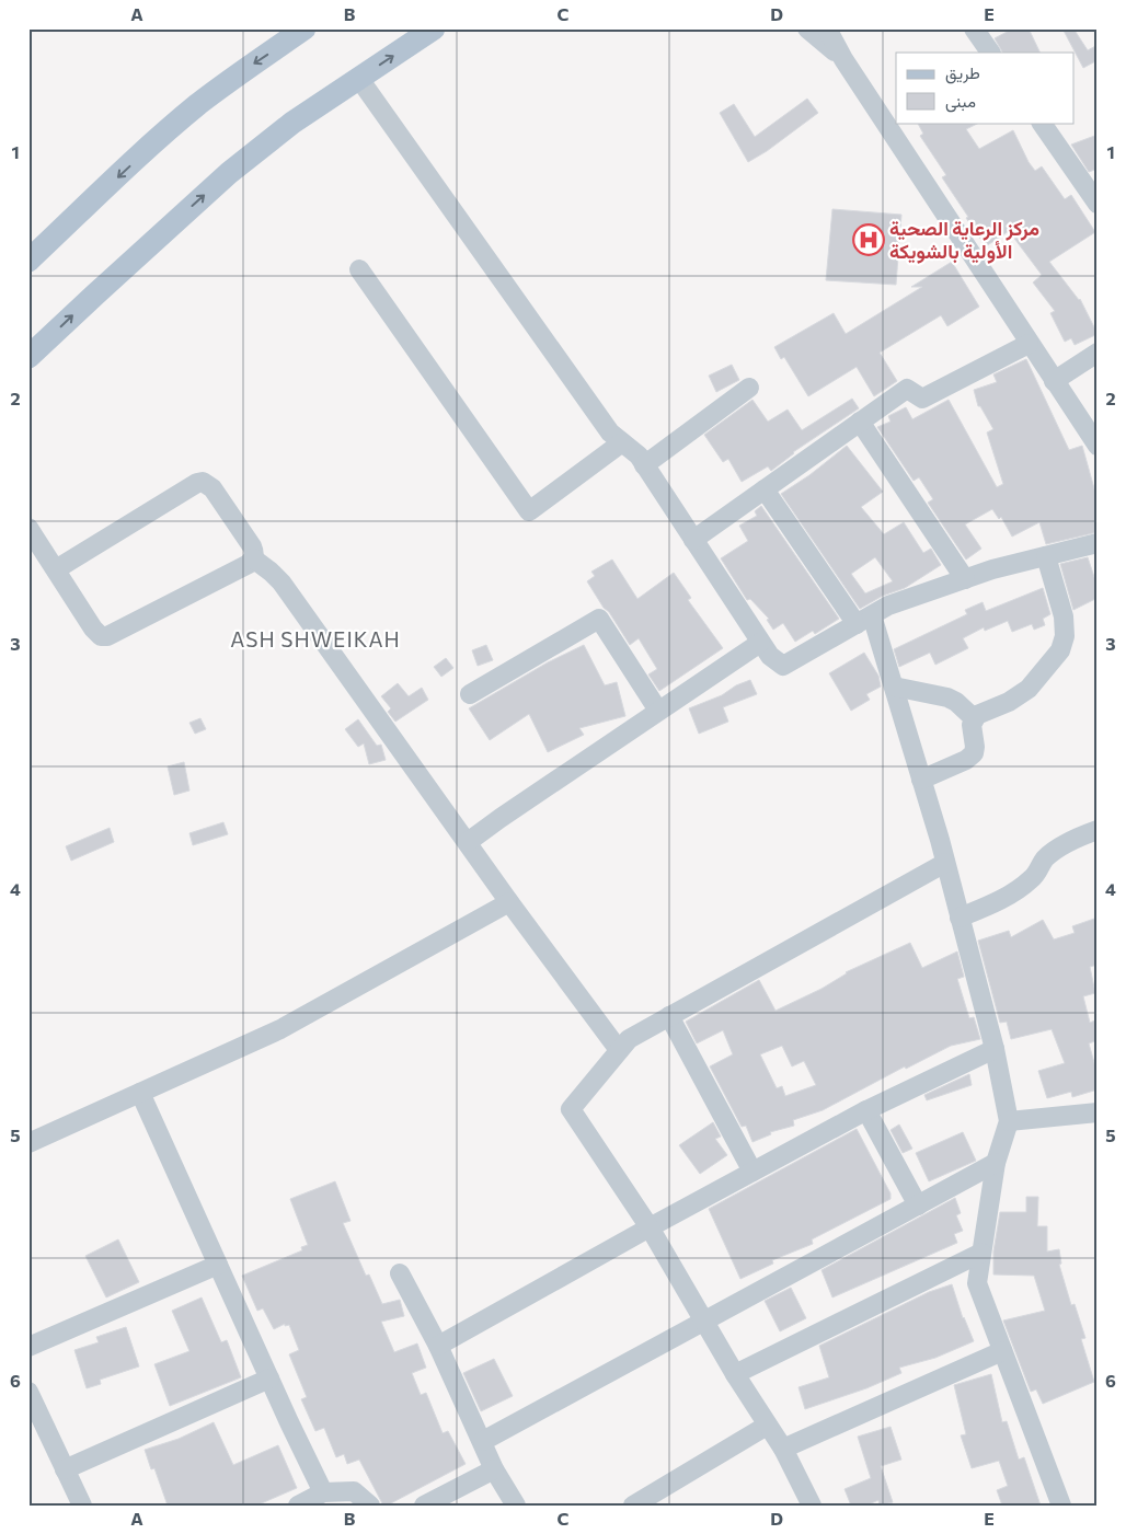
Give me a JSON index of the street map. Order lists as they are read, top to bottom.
{
  "districts": ["ASH SHWEIKAH"],
  "places": {
    "hospital": ["مركز الرعاية الصحية الأولية بالشويكة"]
  },
  "legend": ["طريق", "مبنى"],
  "grid": {
    "columns": [
      "A",
      "B",
      "C",
      "D",
      "E"
    ],
    "rows": [
      "1",
      "2",
      "3",
      "4",
      "5",
      "6"
    ]
  }
}
